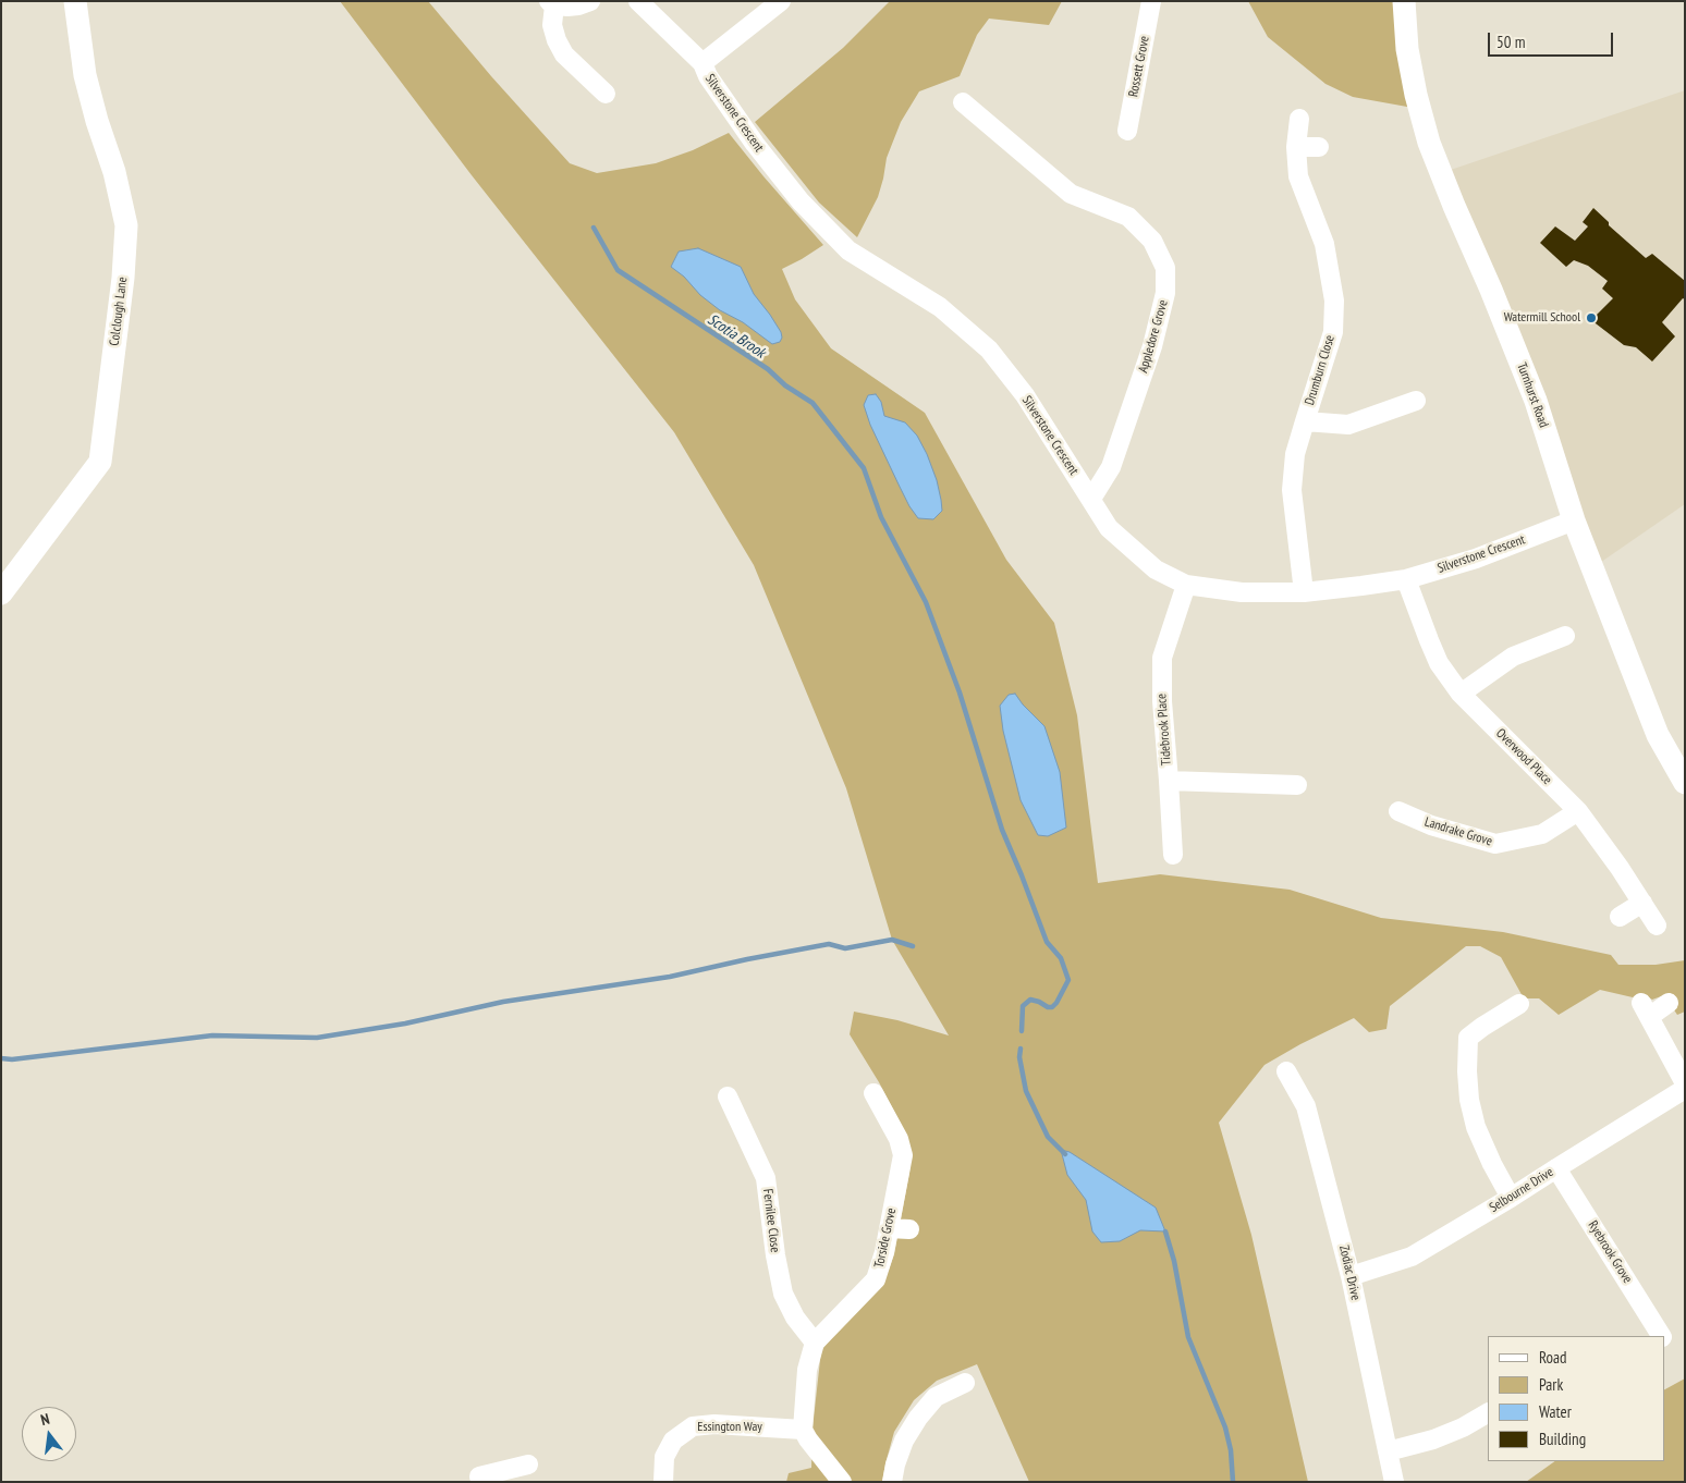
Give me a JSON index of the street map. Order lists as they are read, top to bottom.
{
  "streets": {
    "street": [
      "Rossett Grove",
      "Silverstone Crescent",
      "Colclough Lane",
      "Appledore Grove",
      "Drumburn Close",
      "Turnhurst Road",
      "Tidebrook Place",
      "Overwood Place",
      "Landrake Grove",
      "Selbourne Drive",
      "Fernilee Close",
      "Torside Grove",
      "Ryebrook Grove",
      "Zodiac Drive",
      "Essington Way"
    ]
  },
  "crossings": [
    ["Silverstone Crescent", "Appledore Grove"],
    ["Silverstone Crescent", "Drumburn Close"],
    ["Silverstone Crescent", "Turnhurst Road"],
    ["Silverstone Crescent", "Tidebrook Place"],
    ["Silverstone Crescent", "Overwood Place"],
    ["Overwood Place", "Landrake Grove"],
    ["Selbourne Drive", "Ryebrook Grove"],
    ["Selbourne Drive", "Zodiac Drive"],
    ["Fernilee Close", "Torside Grove"],
    ["Torside Grove", "Essington Way"]
  ],
  "water": ["Scotia Brook"],
  "places": ["Watermill School"],
  "legend": [
    "Road",
    "Park",
    "Water",
    "Building"
  ],
  "scale_bar": "50 m",
  "north": "top"
}
